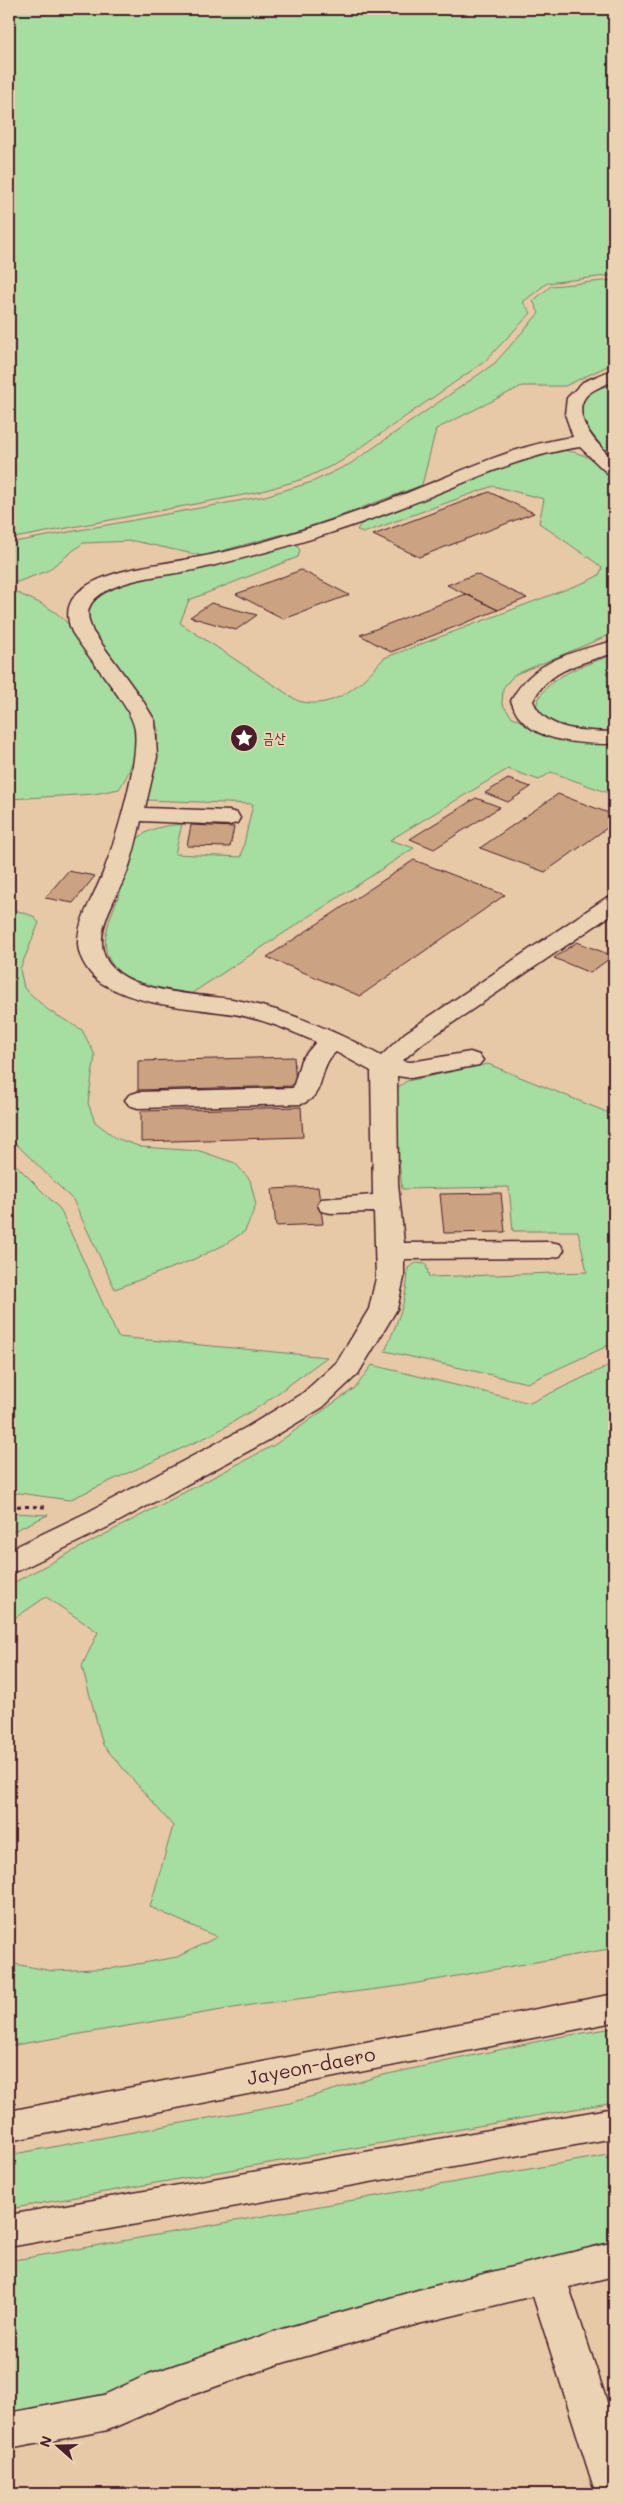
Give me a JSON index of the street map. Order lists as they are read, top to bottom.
{
  "streets": {
    "main road": ["Jayeon-daero"]
  },
  "places": {
    "place": ["금산"]
  },
  "north": "left"
}
